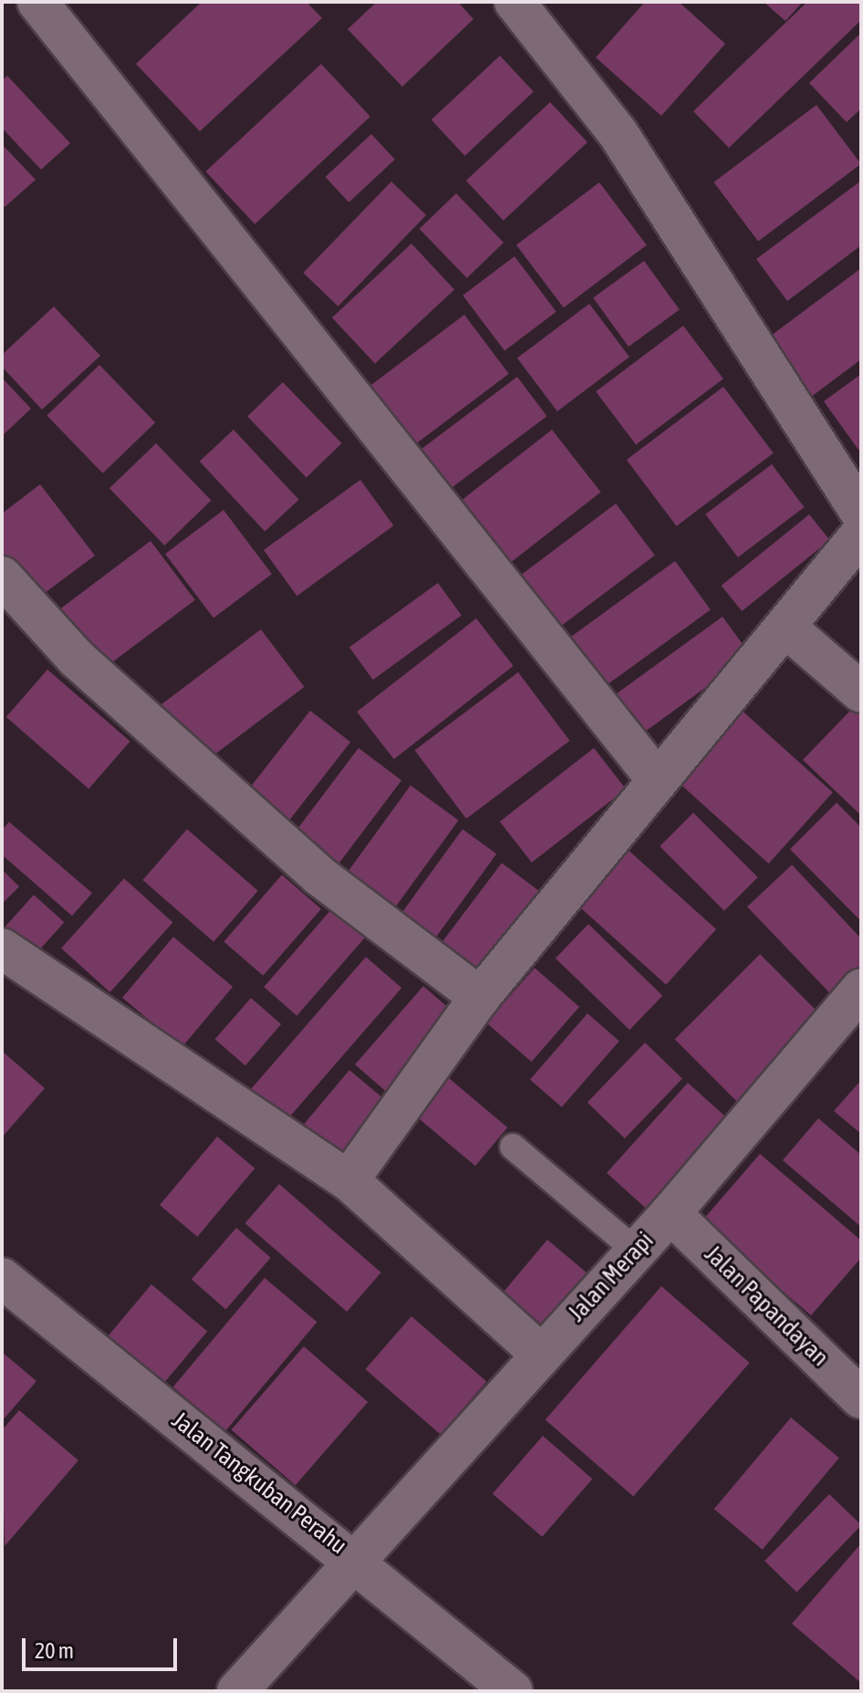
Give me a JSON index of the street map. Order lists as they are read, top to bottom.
{
  "streets": {
    "street": ["Jalan Merapi", "Jalan Papandayan", "Jalan Tangkuban Perahu"]
  },
  "crossings": [
    ["Jalan Merapi", "Jalan Papandayan"],
    ["Jalan Merapi", "Jalan Tangkuban Perahu"]
  ],
  "scale_bar": "20 m"
}
